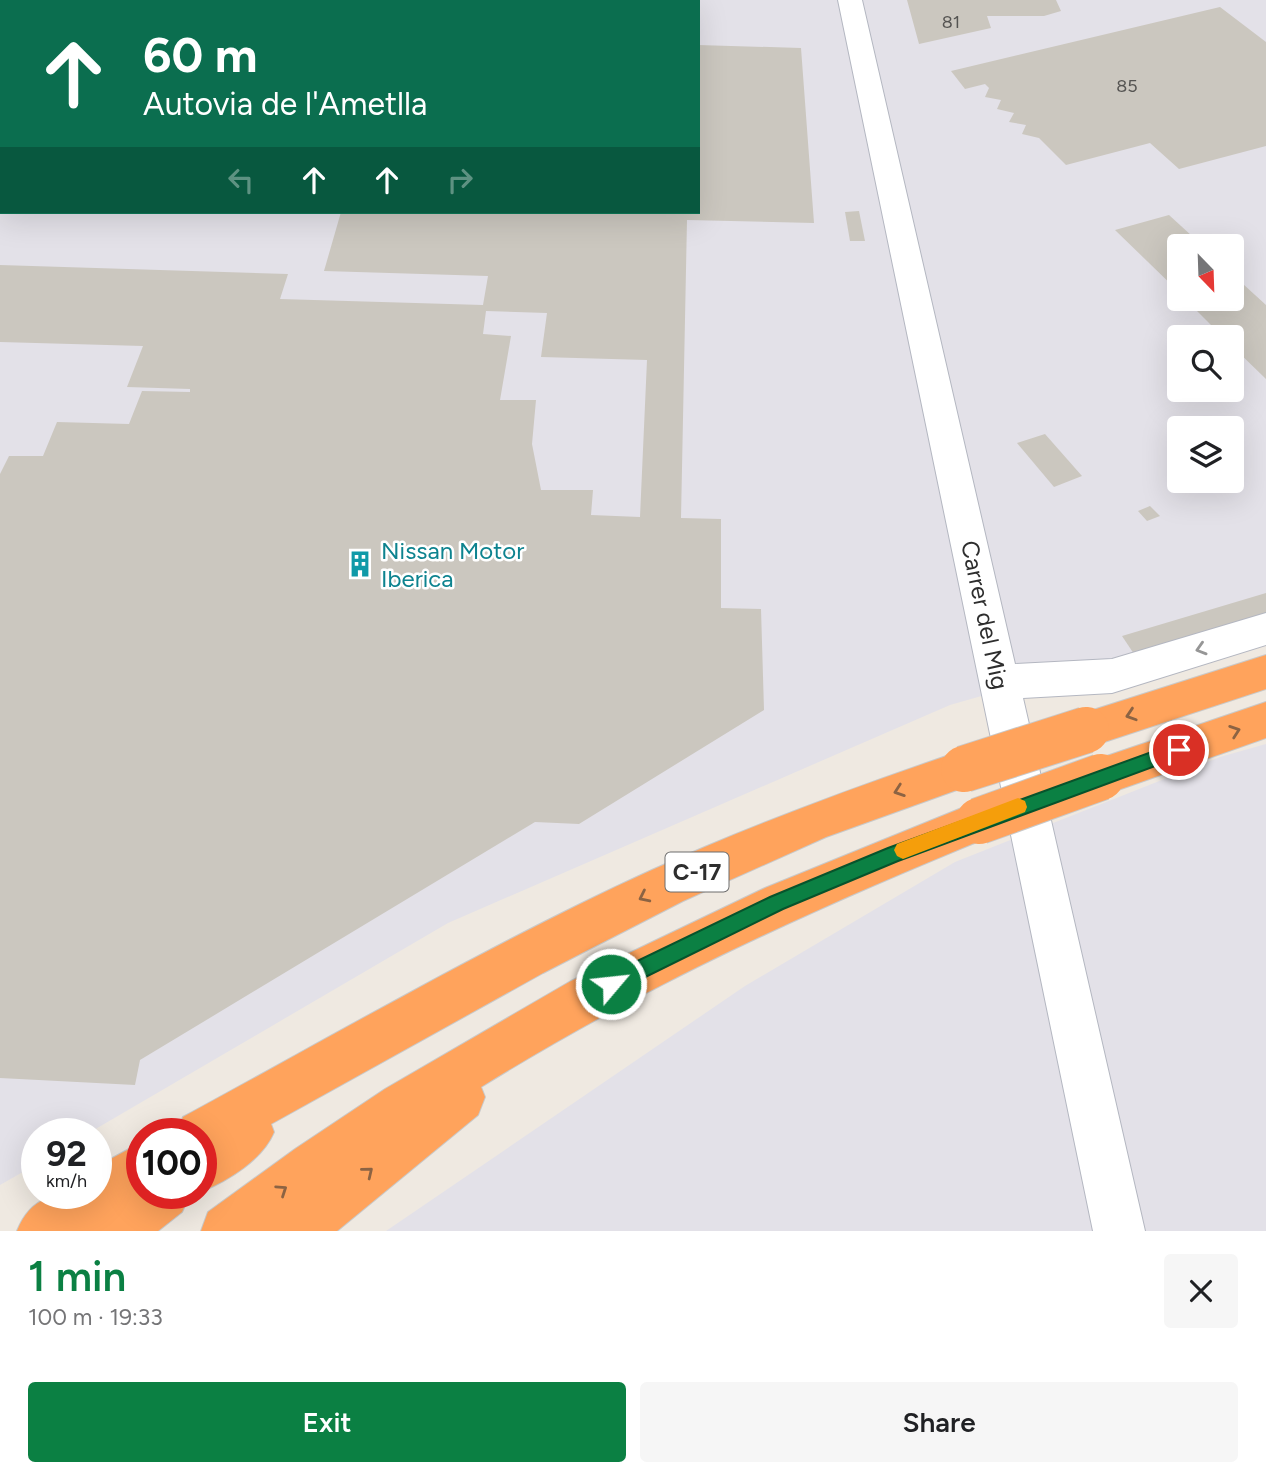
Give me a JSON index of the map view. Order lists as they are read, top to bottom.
{
  "streets": {
    "highway": ["C-17"],
    "street": ["Carrer del Mig"]
  },
  "places": {
    "building": ["Nissan Motor Iberica"]
  },
  "house_numbers": ["81", "85"],
  "north": "bottom right",
  "page": {
    "turn": ["60 m", "Autovia de l'Ametlla"],
    "speed": "92 km/h",
    "limit": "100",
    "heading": ["1 min", "100 m · 19:33"],
    "buttons": ["Exit", "Share"]
  }
}
